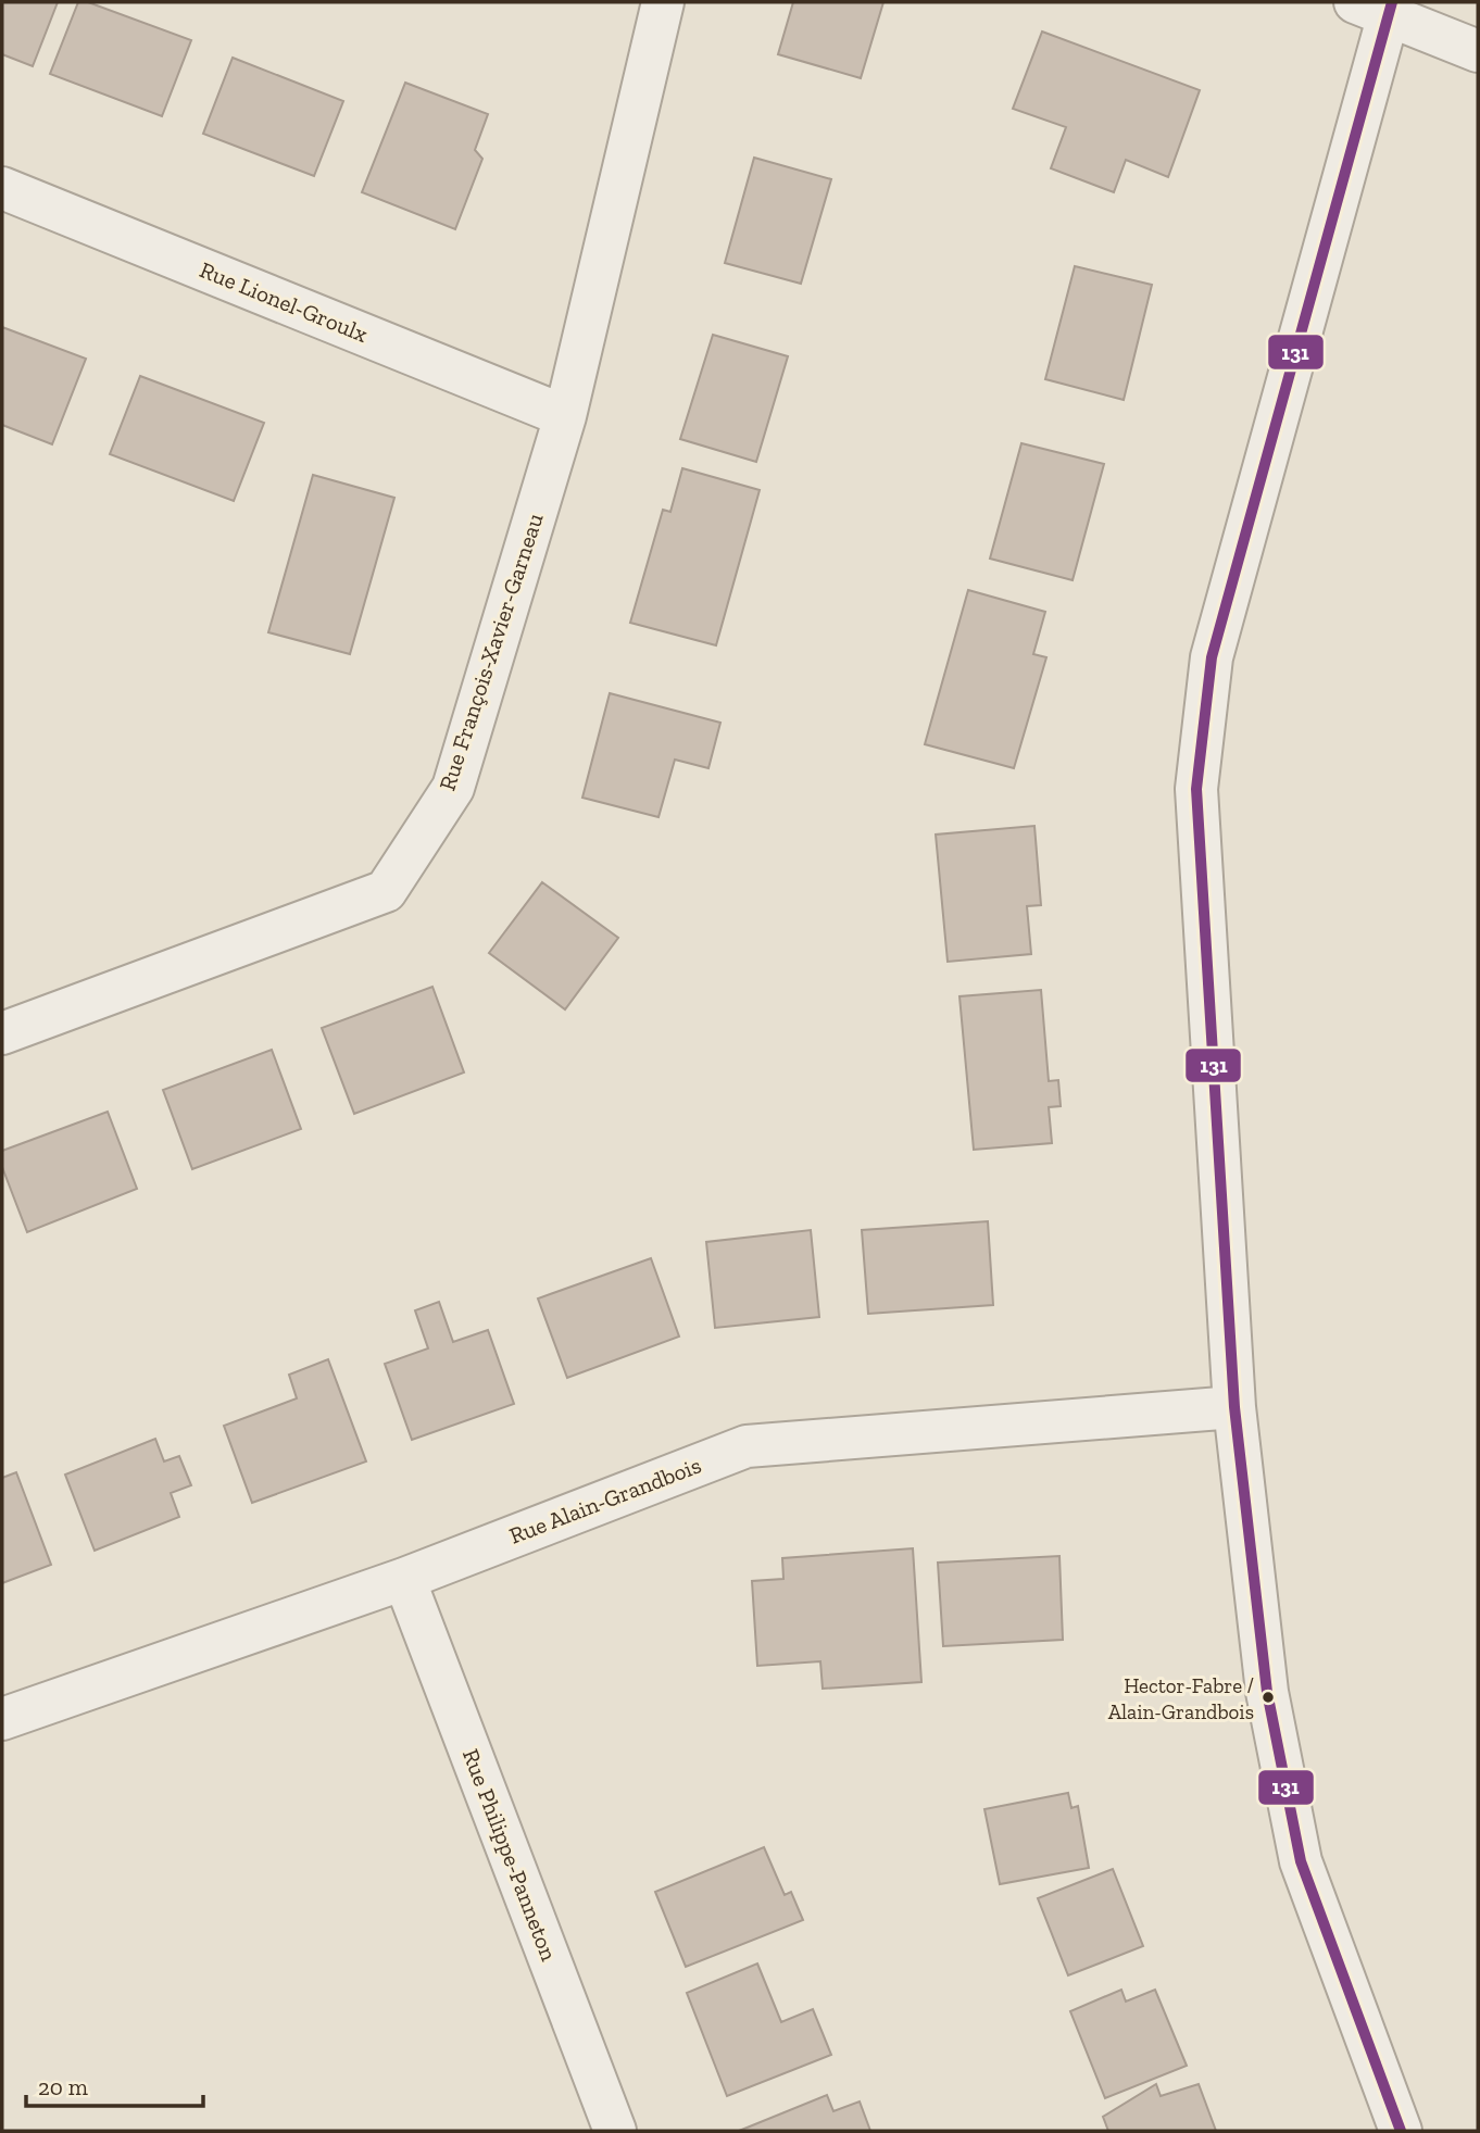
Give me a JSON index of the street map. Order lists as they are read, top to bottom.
{
  "streets": {
    "street": [
      "Rue Lionel-Groulx",
      "Rue François-Xavier-Garneau",
      "Rue Alain-Grandbois",
      "Rue Philippe-Panneton"
    ]
  },
  "crossings": [
    ["Rue Lionel-Groulx", "Rue François-Xavier-Garneau"],
    ["Rue Alain-Grandbois", "Rue Philippe-Panneton"]
  ],
  "places": ["Hector-Fabre / Alain-Grandbois"],
  "lines": ["transit line 131"],
  "scale_bar": "20 m"
}
